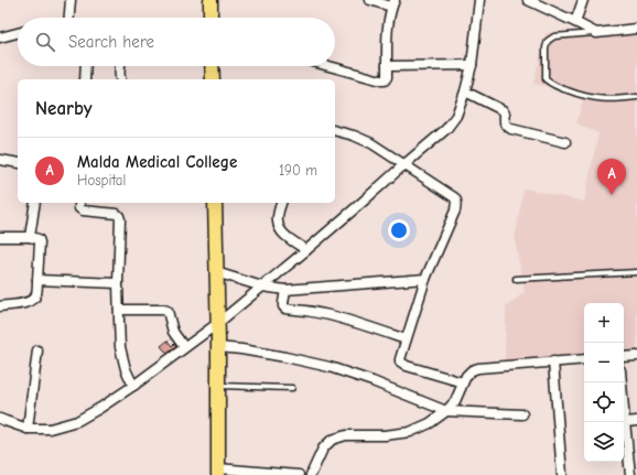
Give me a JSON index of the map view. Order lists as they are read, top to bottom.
{
  "page": {
    "search": "Search here",
    "heading": "Nearby",
    "list": [
      {
        "mark": "A",
        "name": "Malda Medical College",
        "note": "Hospital",
        "value": "190 m"
      }
    ],
    "pins": "A",
    "map_buttons": ["+", "−"]
  }
}
